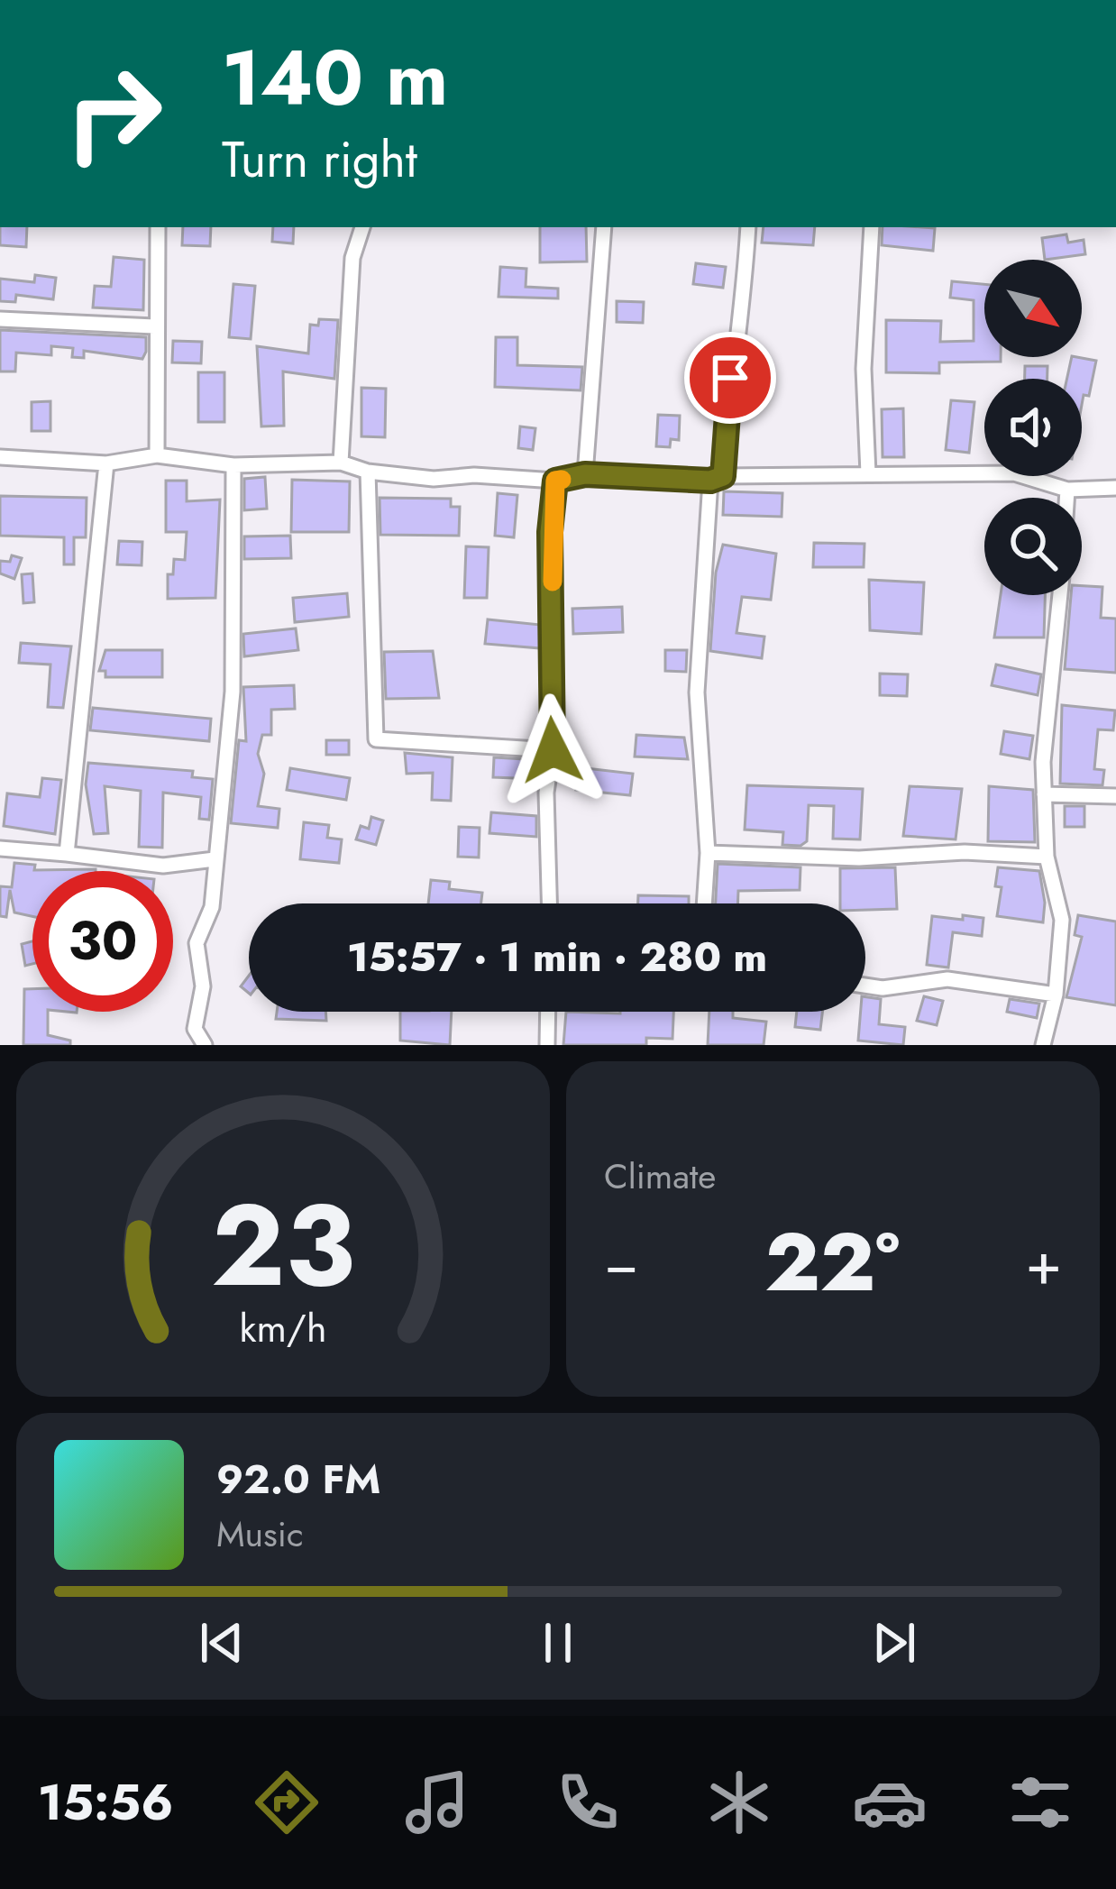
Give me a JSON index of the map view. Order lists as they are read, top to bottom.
{
  "north": "bottom right",
  "page": {
    "turn": ["140 m", "Turn right"],
    "limit": "30",
    "trip": "15:57 · 1 min · 280 m",
    "tile": "Climate",
    "heat": ["−", "22°", "+"],
    "song": ["92.0 FM", "Music"],
    "tabs": "15:56",
    "gauge": ["23", "km/h"]
  }
}
